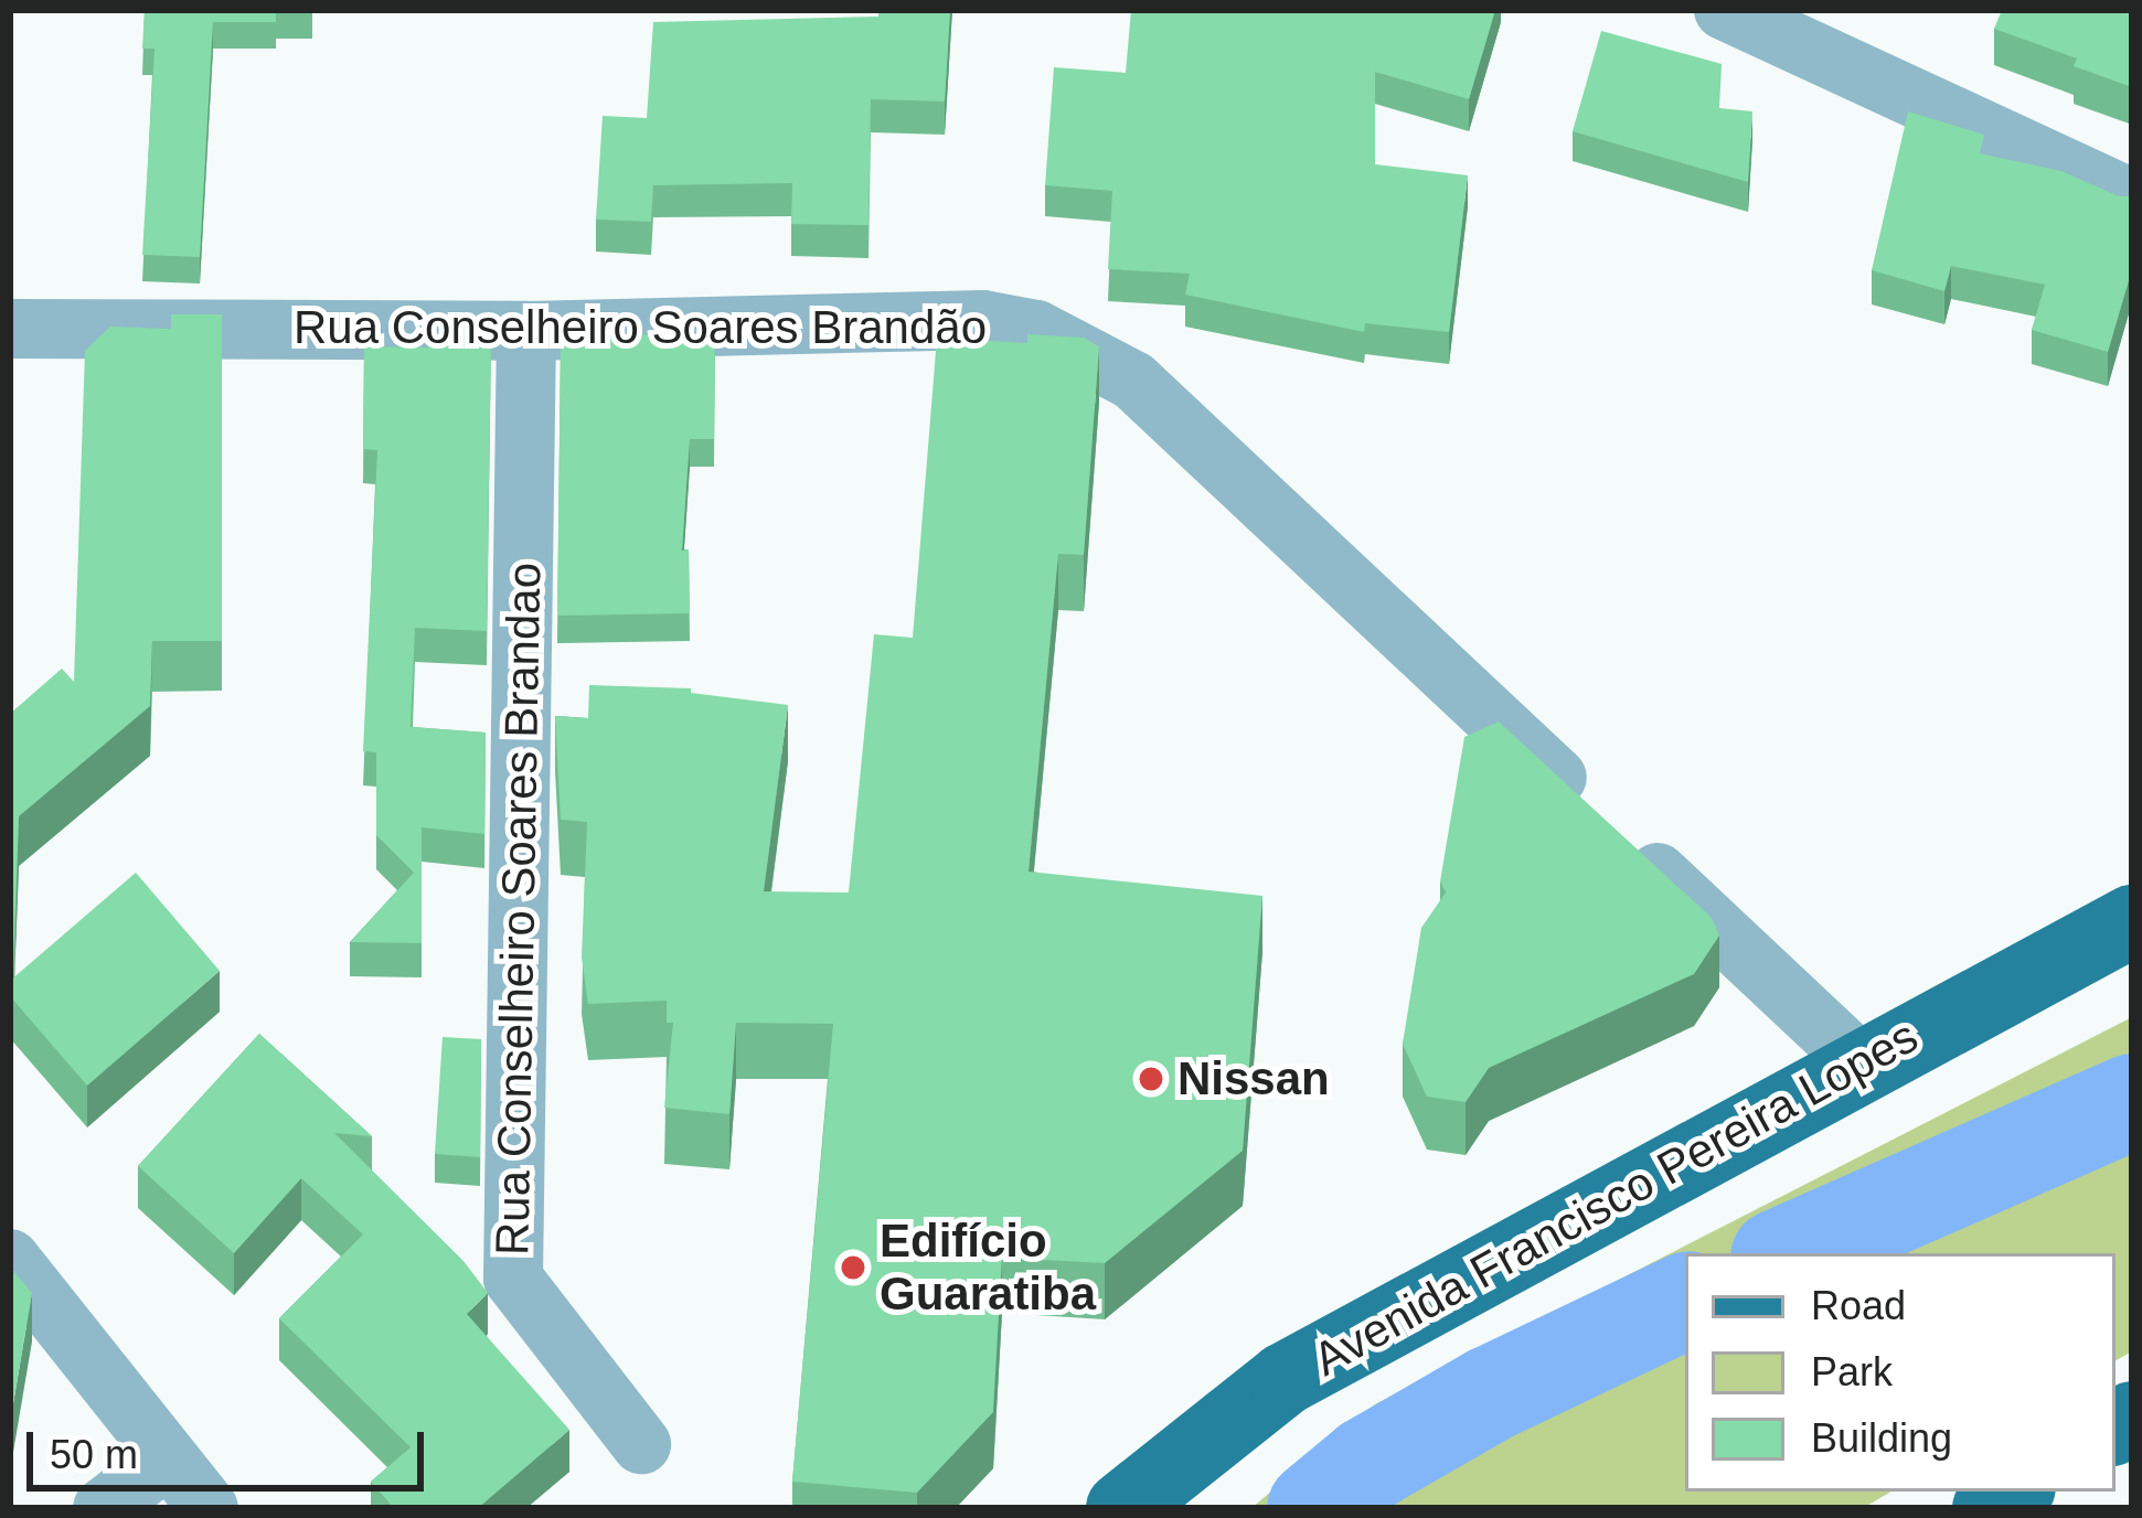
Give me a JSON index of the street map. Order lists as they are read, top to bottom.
{
  "streets": {
    "main road": ["Avenida Francisco Pereira Lopes"],
    "street": ["Rua Conselheiro Soares Brandão", "Rua Conselheiro Soares Brandao"]
  },
  "crossings": [
    ["Rua Conselheiro Soares Brandão", "Rua Conselheiro Soares Brandao"],
    ["Rua Conselheiro Soares Brandão", "Avenida Francisco Pereira Lopes"]
  ],
  "places": ["Nissan", "Edifício Guaratiba"],
  "legend": ["Road", "Park", "Building"],
  "scale_bar": "50 m"
}
